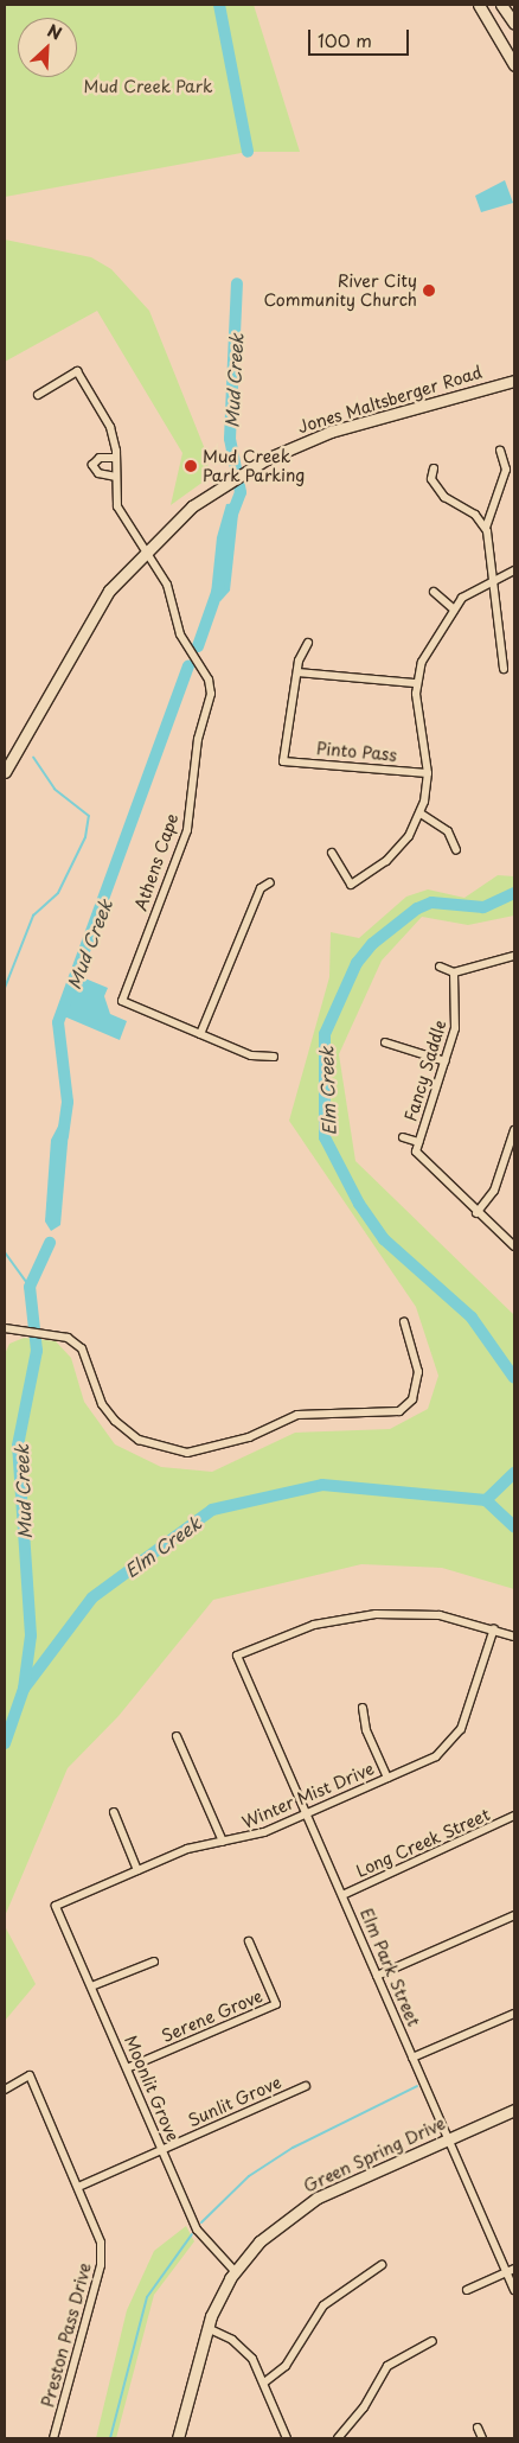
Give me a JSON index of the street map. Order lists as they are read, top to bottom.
{
  "streets": {
    "main road": ["Jones Maltsberger Road", "Green Spring Drive"],
    "street": [
      "Pinto Pass",
      "Athens Cape",
      "Fancy Saddle",
      "Winter Mist Drive",
      "Long Creek Street",
      "Elm Park Street",
      "Serene Grove",
      "Moonlit Grove",
      "Sunlit Grove",
      "Preston Pass Drive"
    ]
  },
  "crossings": [
    ["Jones Maltsberger Road", "Athens Cape"],
    ["Winter Mist Drive", "Elm Park Street"],
    ["Winter Mist Drive", "Moonlit Grove"],
    ["Long Creek Street", "Elm Park Street"],
    ["Elm Park Street", "Green Spring Drive"],
    ["Serene Grove", "Moonlit Grove"],
    ["Moonlit Grove", "Sunlit Grove"],
    ["Moonlit Grove", "Green Spring Drive"],
    ["Sunlit Grove", "Preston Pass Drive"]
  ],
  "water": ["Mud Creek", "Elm Creek"],
  "parks": ["Mud Creek Park"],
  "places": ["River City Community Church", "Mud Creek Park Parking"],
  "scale_bar": "100 m",
  "north": "top right"
}
